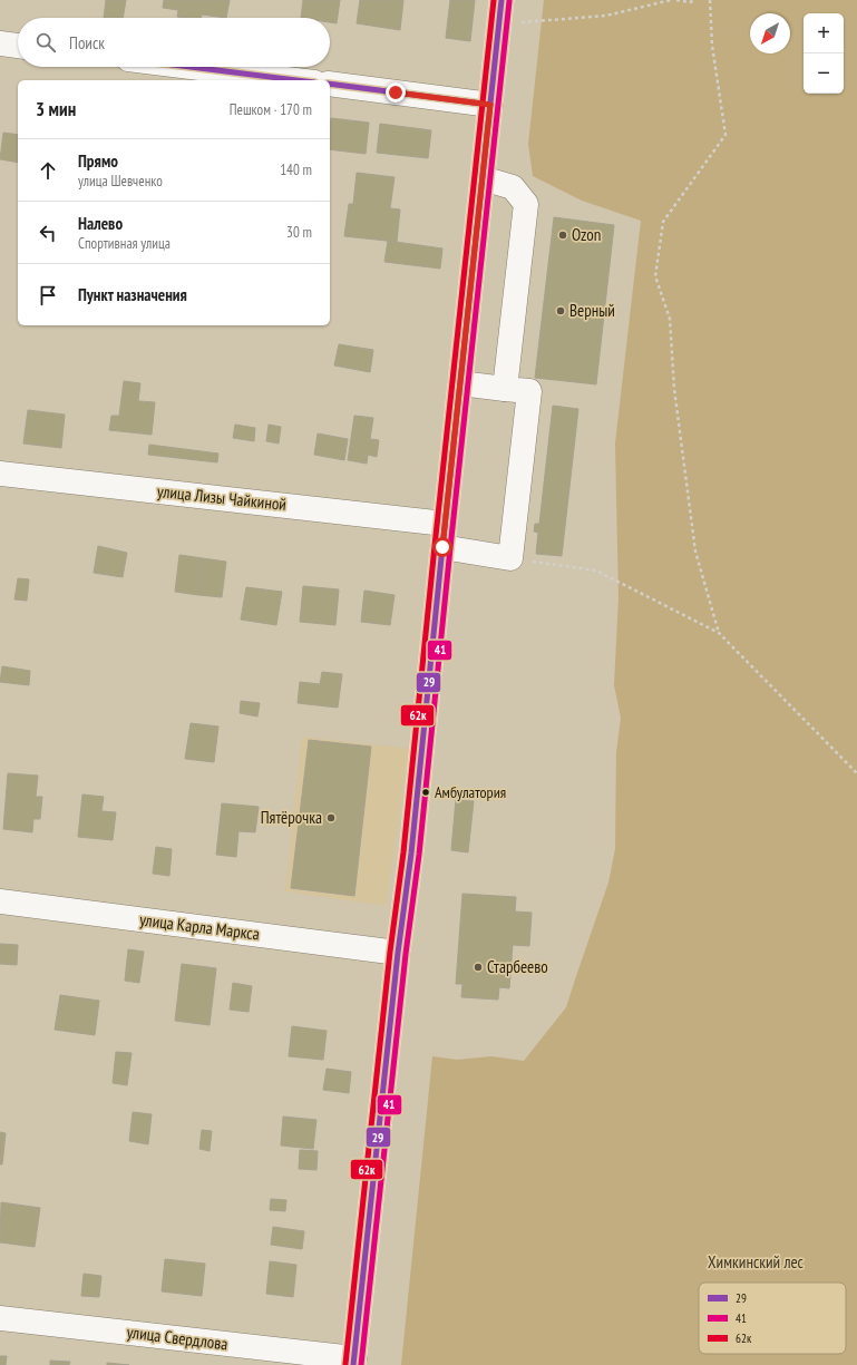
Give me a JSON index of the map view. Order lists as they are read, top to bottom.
{
  "streets": {
    "street": ["улица Лизы Чайкиной", "улица Карла Маркса", "улица Свердлова"]
  },
  "parks": ["Химкинский лес"],
  "places": [
    "Ozon",
    "Верный",
    "Амбулатория",
    "Пятёрочка",
    "Старбеево"
  ],
  "lines": ["transit line 29", "transit line 62к", "transit line 41"],
  "legend": ["29", "41", "62к"],
  "north": "bottom left",
  "page": {
    "map_buttons": ["+", "−"],
    "search": "Поиск",
    "heading": ["3 мин", "Пешком · 170 m"],
    "list": [
      ["Прямо", "улица Шевченко", "140 m"],
      ["Налево", "Спортивная улица", "30 m"],
      "Пункт назначения"
    ]
  }
}
